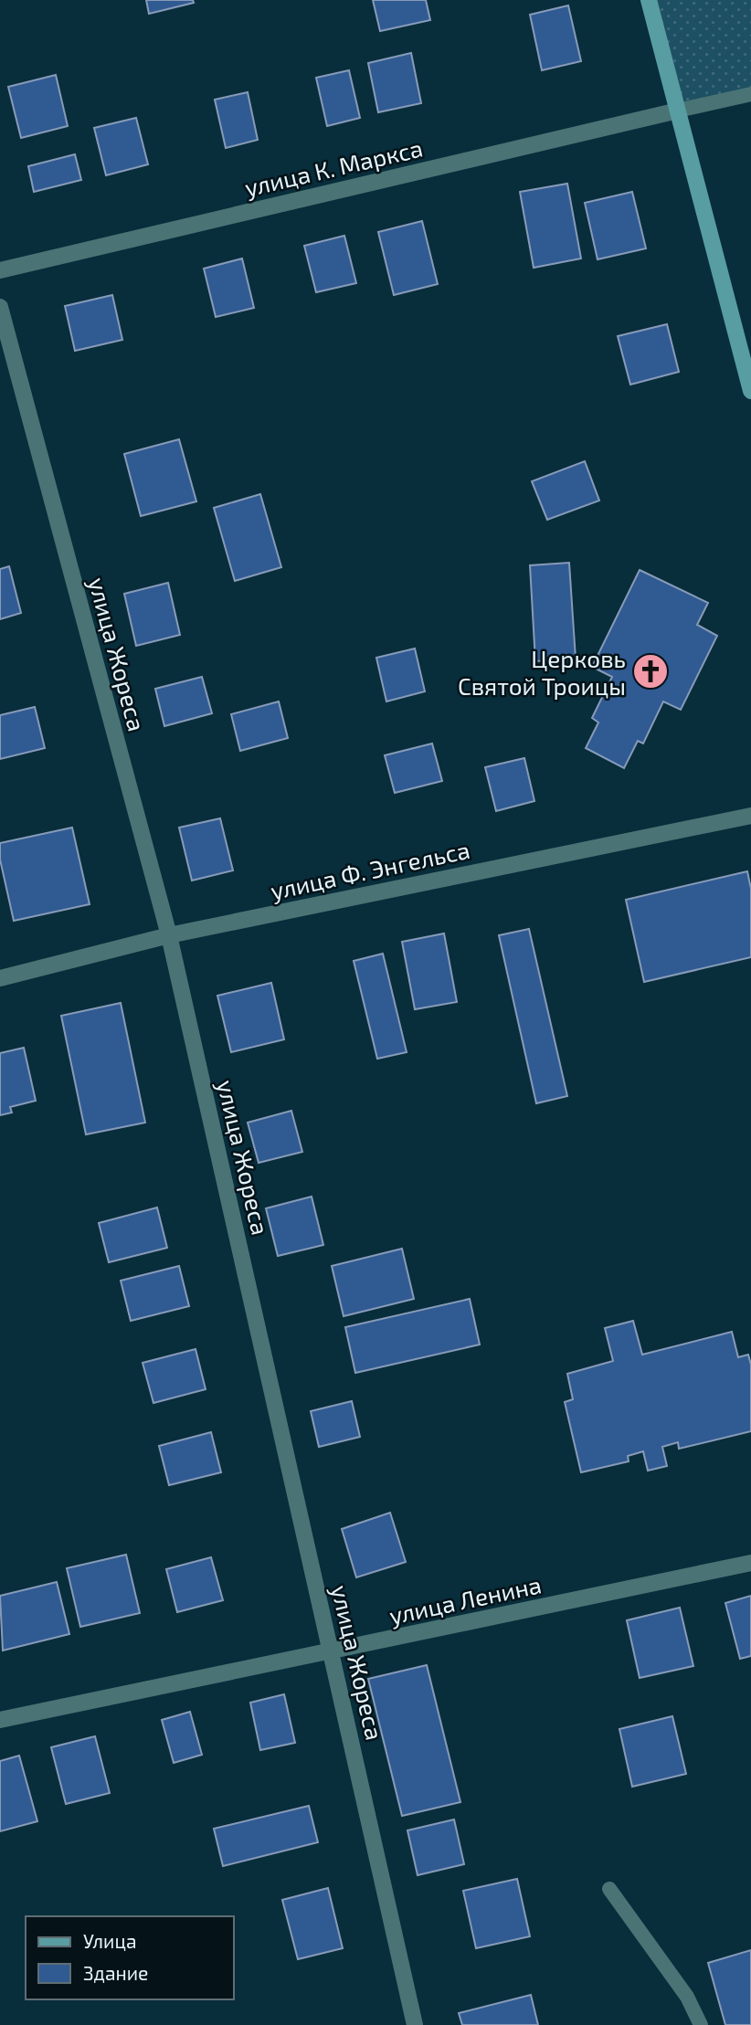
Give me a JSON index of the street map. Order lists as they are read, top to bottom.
{
  "streets": {
    "street": [
      "улица К. Маркса",
      "улица Жореса",
      "улица Ф. Энгельса",
      "улица Ленина"
    ]
  },
  "crossings": [
    ["улица Жореса", "улица Ф. Энгельса"],
    ["улица Жореса", "улица Ленина"]
  ],
  "places": {
    "church": ["Церковь Святой Троицы"]
  },
  "legend": ["Улица", "Здание"]
}
